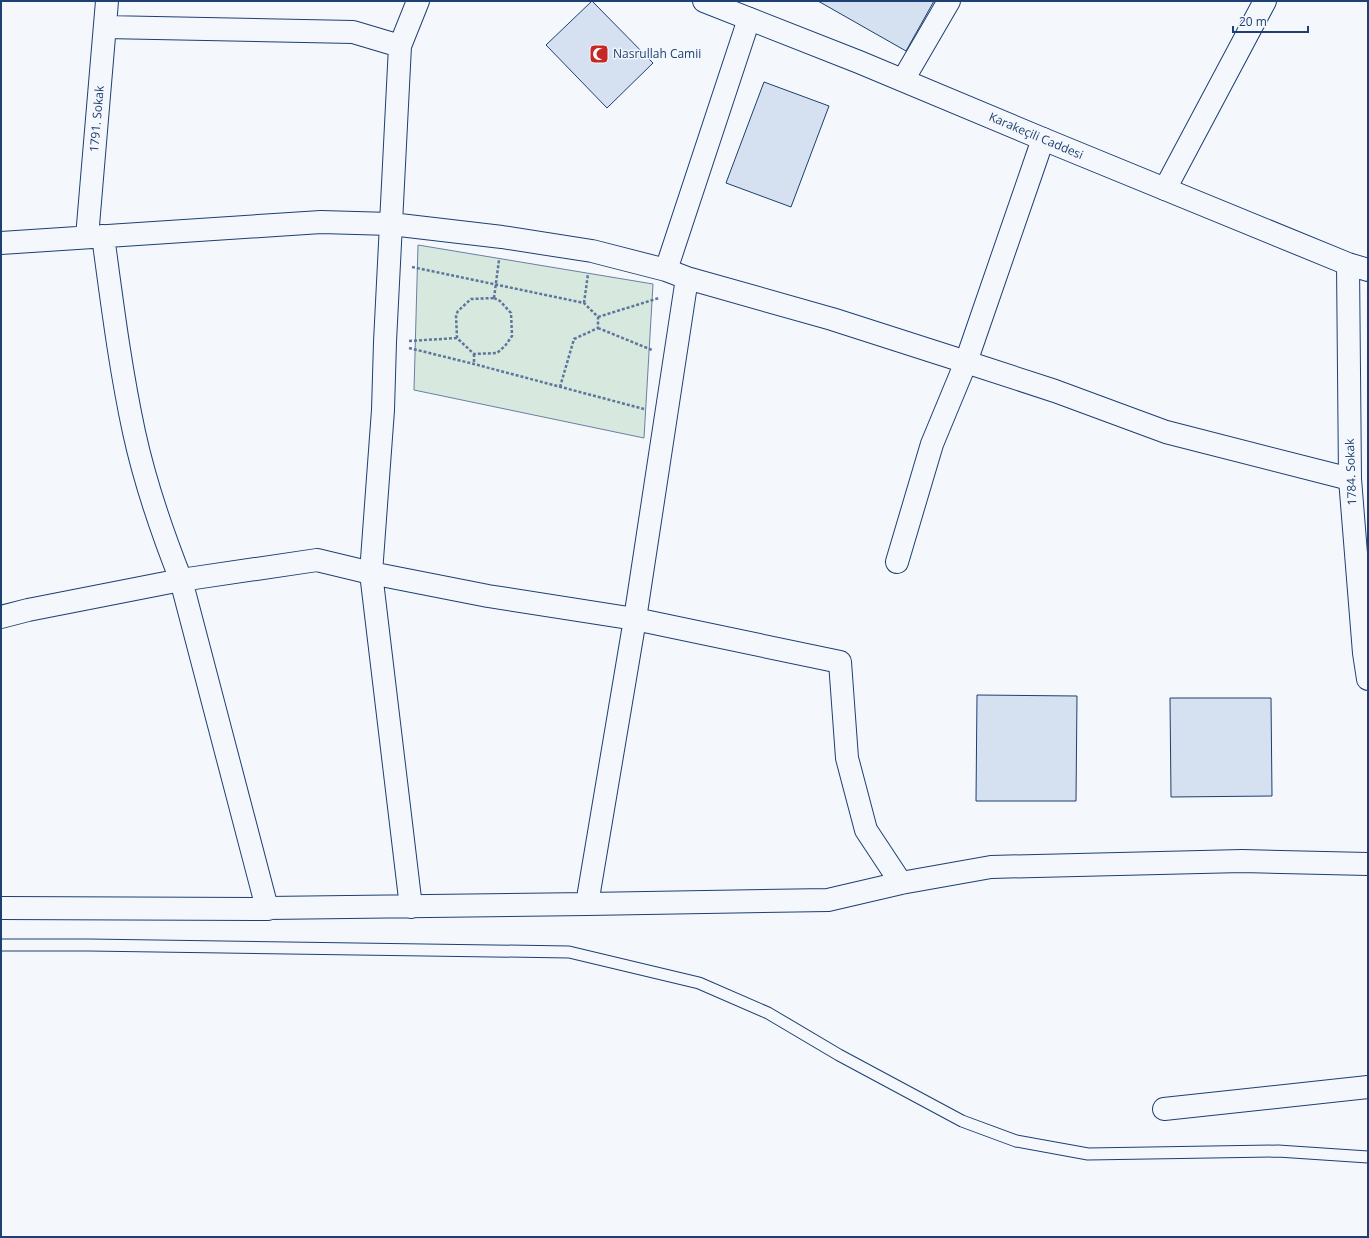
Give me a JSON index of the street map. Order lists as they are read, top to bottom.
{
  "streets": {
    "street": ["1791. Sokak", "Karakeçili Caddesi", "1784. Sokak"]
  },
  "crossings": [
    ["Karakeçili Caddesi", "1784. Sokak"]
  ],
  "places": {
    "mosque": ["Nasrullah Camii"]
  },
  "scale_bar": "20 m"
}
